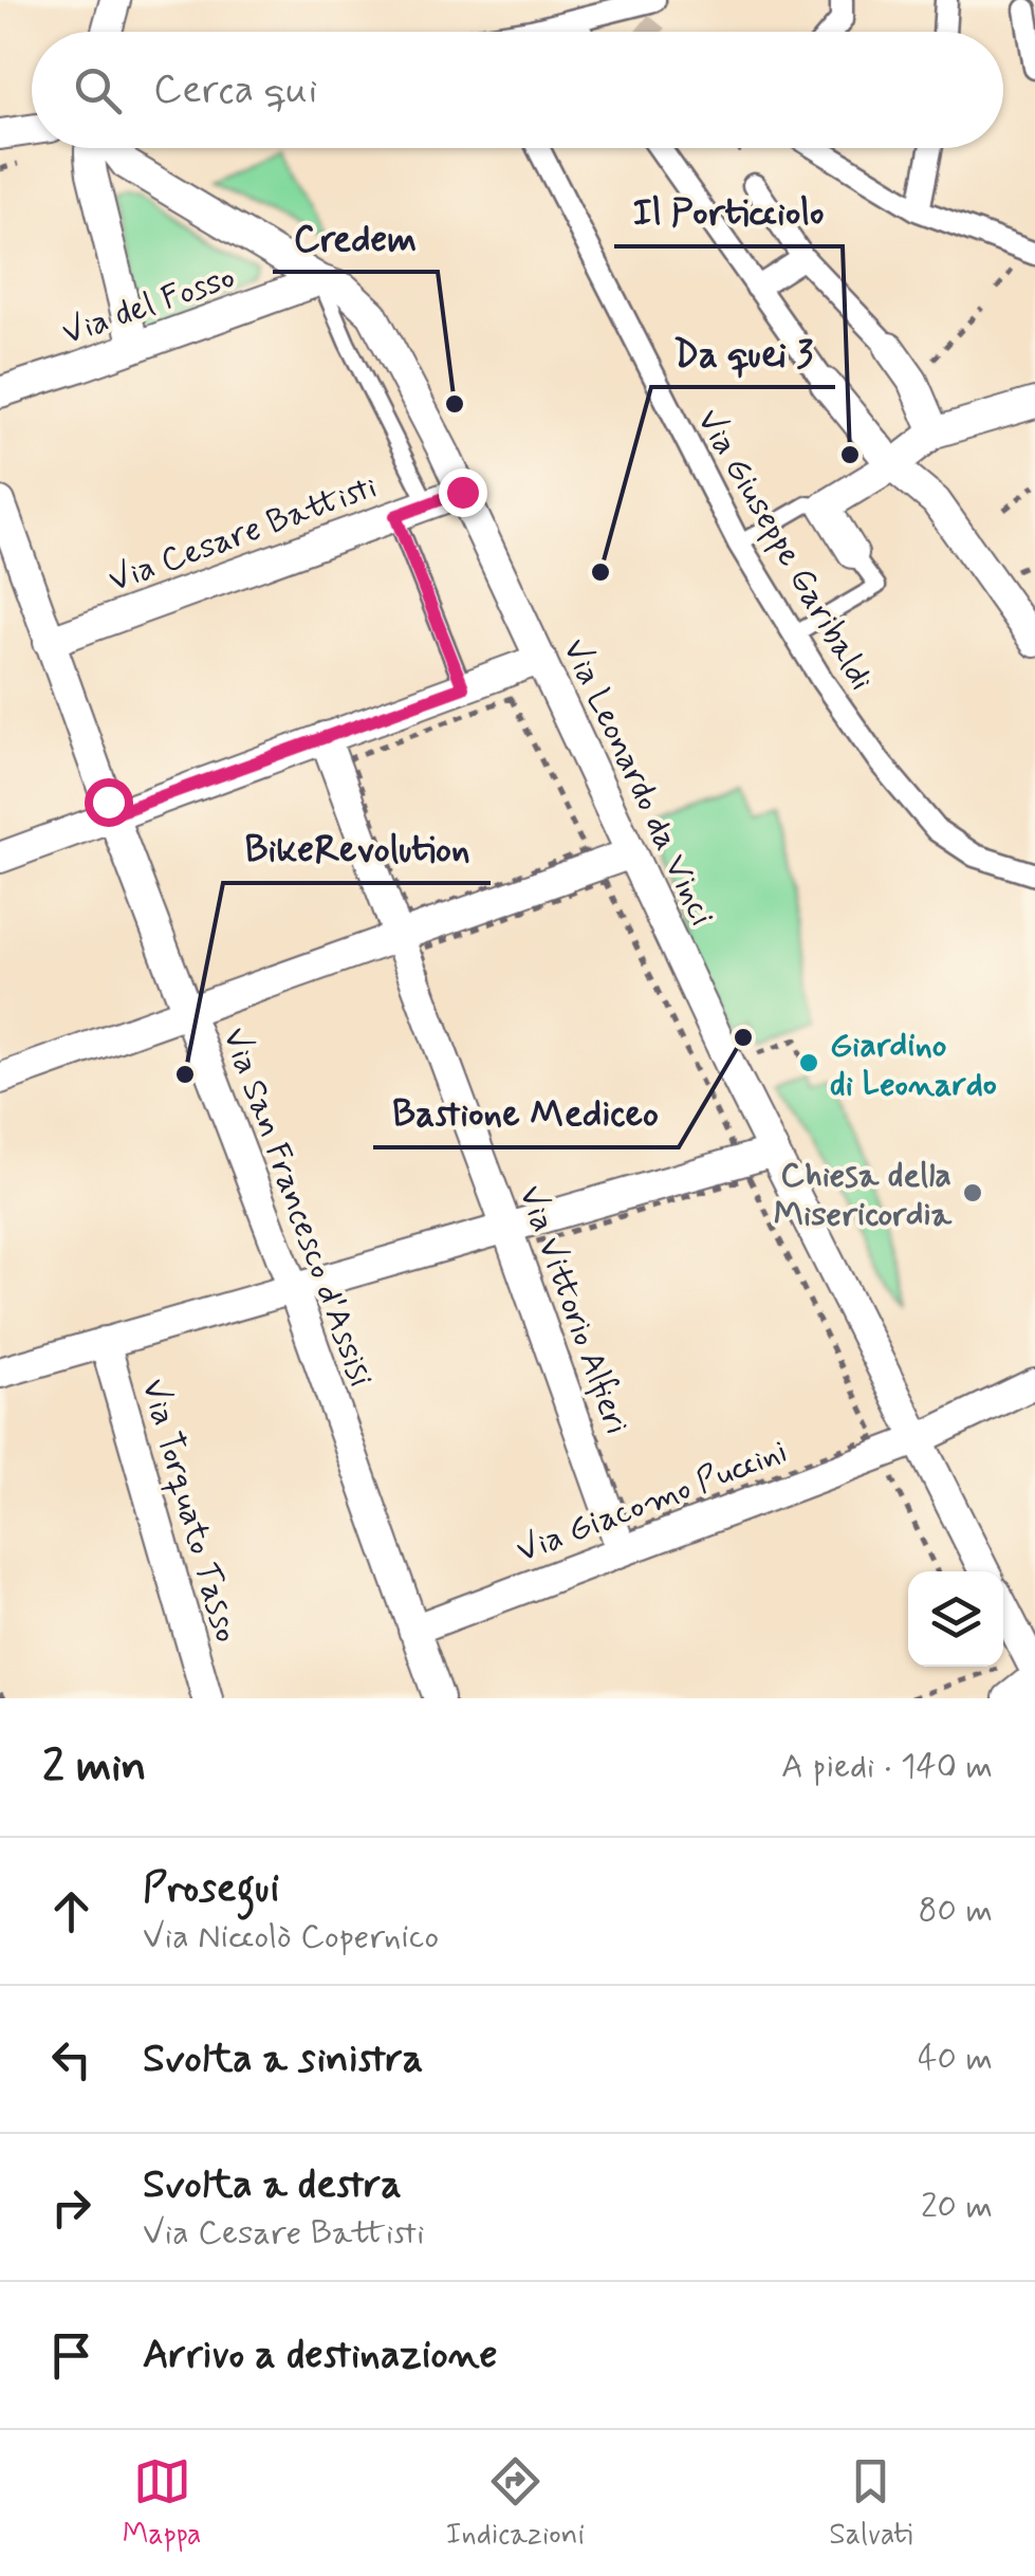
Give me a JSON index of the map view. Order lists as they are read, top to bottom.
{
  "streets": {
    "street": [
      "Via del Fosso",
      "Via Cesare Battisti",
      "Via Giuseppe Garibaldi",
      "Via Leonardo da Vinci",
      "Via San Francesco d'Assisi",
      "Via Vittorio Alfieri",
      "Via Giacomo Puccini",
      "Via Torquato Tasso"
    ]
  },
  "crossings": [
    ["Via del Fosso", "Via Leonardo da Vinci"],
    ["Via Cesare Battisti", "Via Leonardo da Vinci"],
    ["Via Cesare Battisti", "Via San Francesco d'Assisi"],
    ["Via Leonardo da Vinci", "Via Giacomo Puccini"],
    ["Via San Francesco d'Assisi", "Via Giacomo Puccini"],
    ["Via Vittorio Alfieri", "Via Giacomo Puccini"]
  ],
  "places": [
    "Credem",
    "Il Porticciolo",
    "Da quei 3",
    "Bastione Mediceo",
    "Giardino di Leonardo",
    "BikeRevolution",
    "Chiesa della Misericordia"
  ],
  "page": {
    "search": "Cerca qui",
    "heading": ["2 min", "A piedi · 140 m"],
    "list": [
      ["Prosegui", "Via Niccolò Copernico", "80 m"],
      ["Svolta a sinistra", "40 m"],
      ["Svolta a destra", "Via Cesare Battisti", "20 m"],
      "Arrivo a destinazione"
    ],
    "nav": ["Mappa", "Indicazioni", "Salvati"]
  }
}
